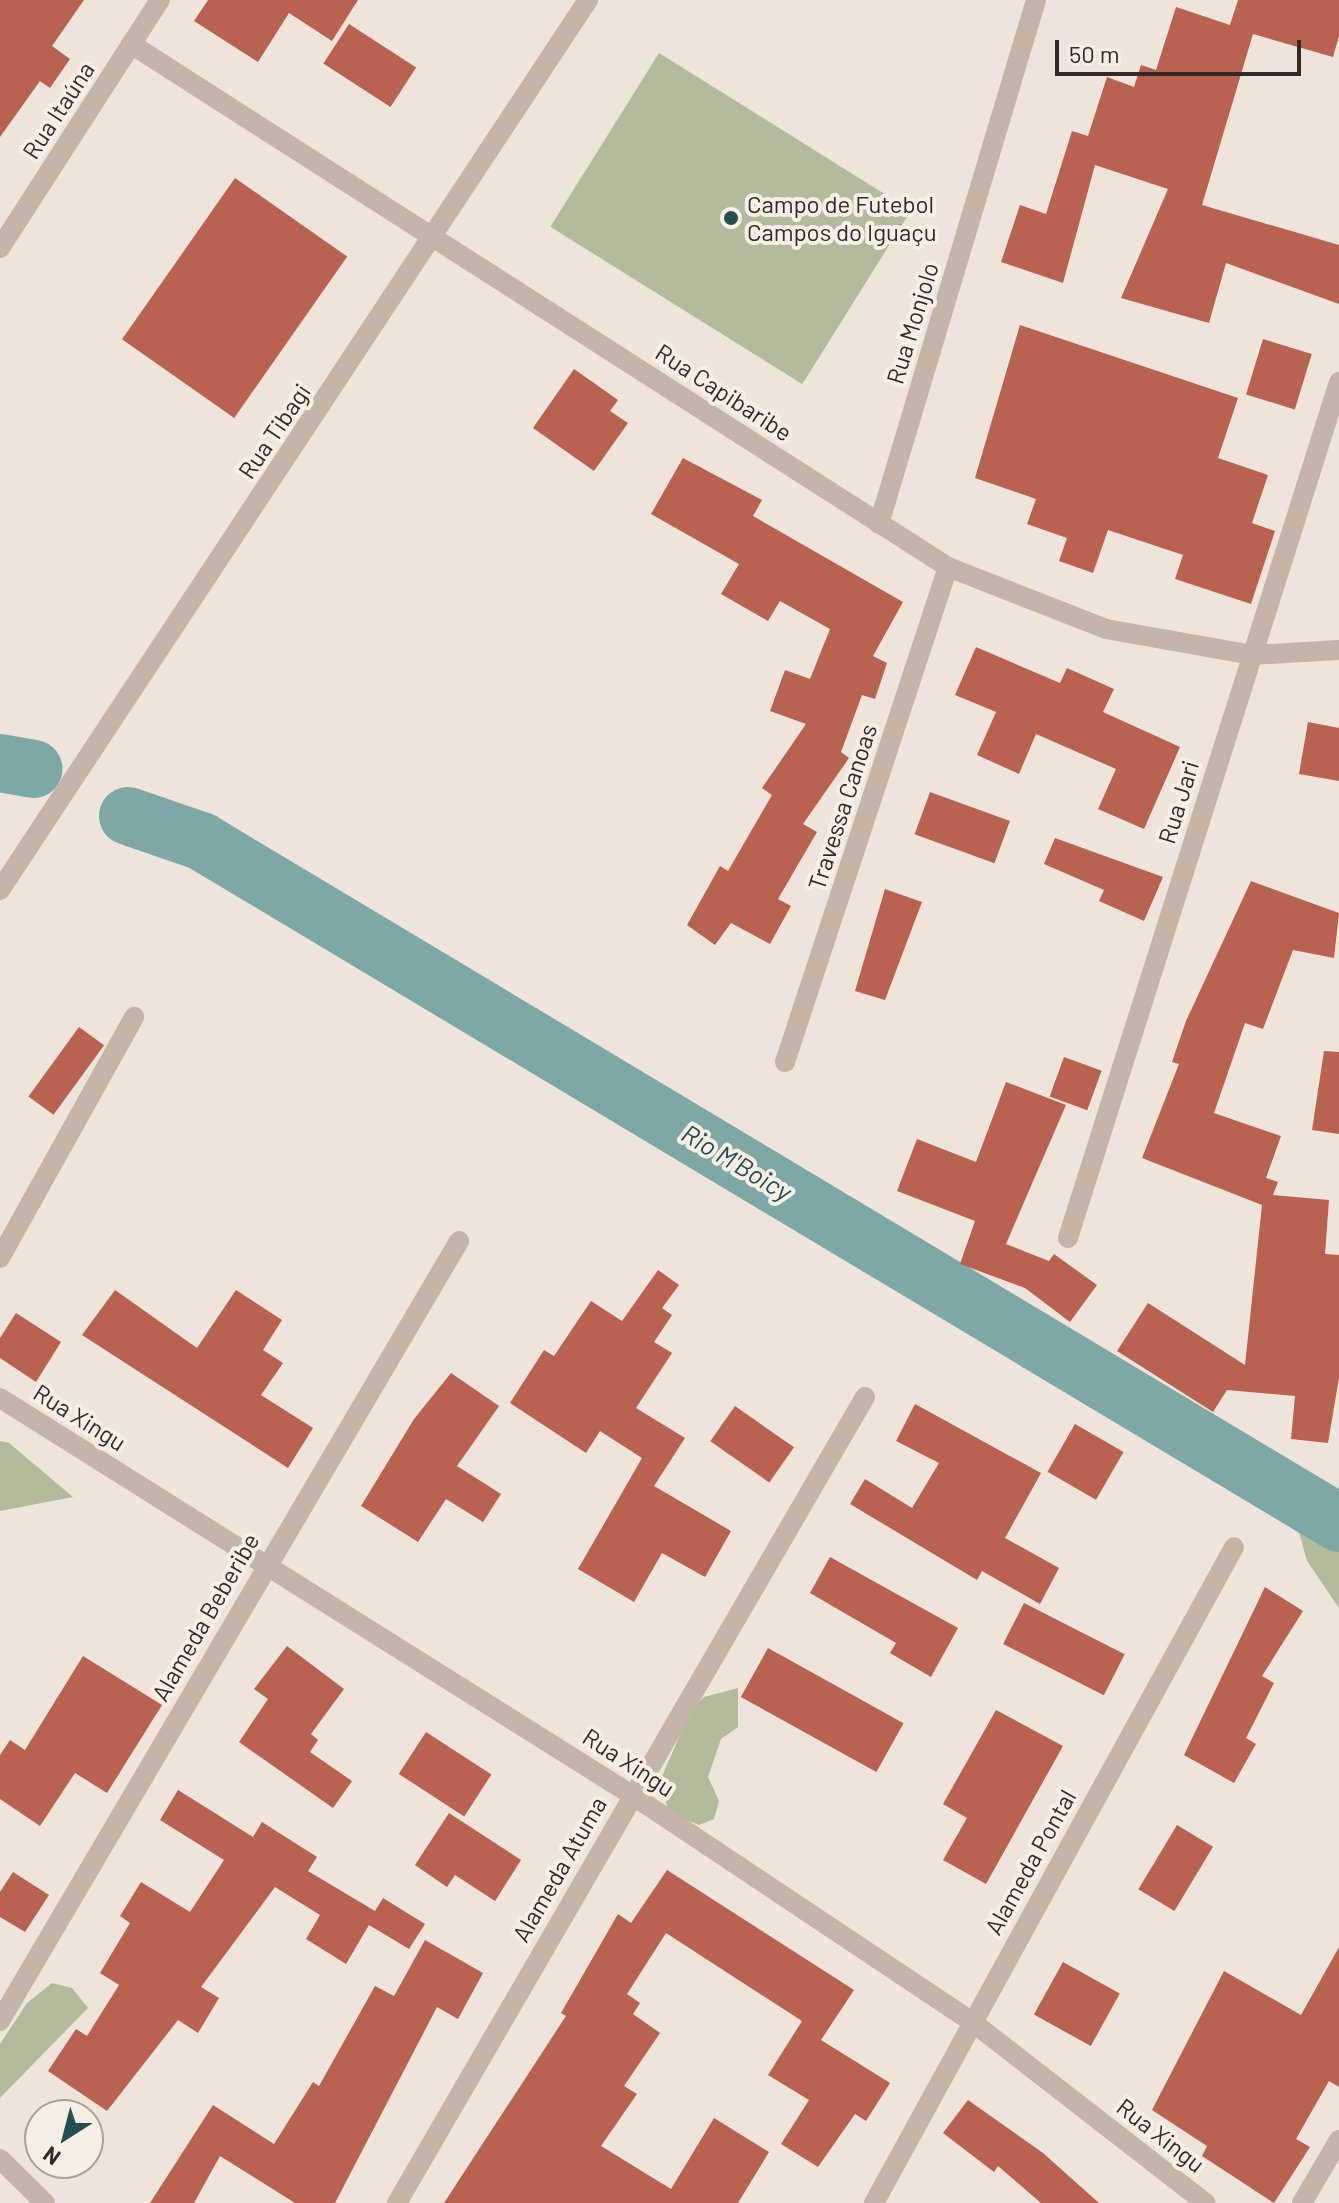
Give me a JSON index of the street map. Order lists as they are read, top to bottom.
{
  "streets": {
    "street": [
      "Rua Itaúna",
      "Rua Monjolo",
      "Rua Capibaribe",
      "Rua Tibagi",
      "Rua Jari",
      "Travessa Canoas",
      "Rua Xingu",
      "Alameda Beberibe",
      "Alameda Pontal",
      "Alameda Atuma"
    ]
  },
  "crossings": [
    ["Rua Itaúna", "Rua Capibaribe"],
    ["Rua Monjolo", "Rua Capibaribe"],
    ["Rua Capibaribe", "Rua Tibagi"],
    ["Rua Capibaribe", "Rua Jari"],
    ["Rua Capibaribe", "Travessa Canoas"],
    ["Rua Xingu", "Alameda Beberibe"],
    ["Rua Xingu", "Alameda Pontal"],
    ["Rua Xingu", "Alameda Atuma"]
  ],
  "water": ["Rio M'Boicy"],
  "places": ["Campo de Futebol Campos do Iguaçu"],
  "scale_bar": "50 m",
  "north": "bottom left"
}
